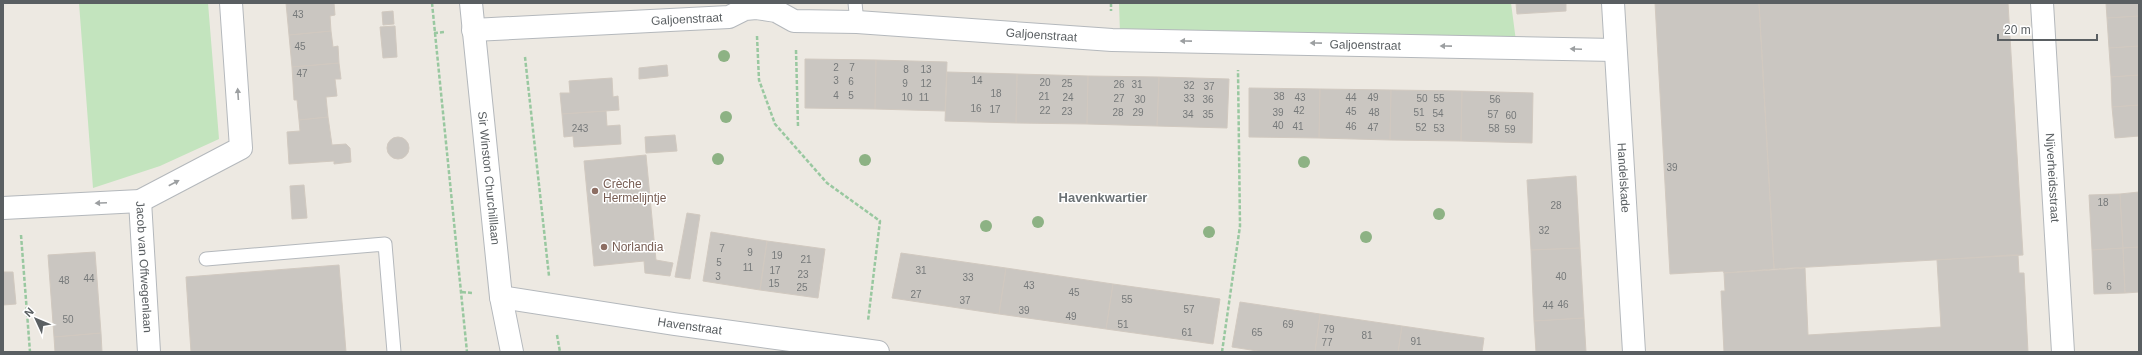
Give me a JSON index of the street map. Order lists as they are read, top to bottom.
{
  "streets": {
    "street": [
      "Galjoenstraat",
      "Sir Winston Churchilllaan",
      "Handelskade",
      "Nijverheidsstraat",
      "Jacob van Offwegenlaan",
      "Havenstraat"
    ]
  },
  "crossings": [
    ["Galjoenstraat", "Sir Winston Churchilllaan"],
    ["Galjoenstraat", "Handelskade"],
    ["Sir Winston Churchilllaan", "Havenstraat"]
  ],
  "one_way": ["Galjoenstraat", "Jacob van Offwegenlaan"],
  "districts": ["Havenkwartier"],
  "places": ["Crèche Hermelijntje", "Norlandia"],
  "house_numbers": [
    "43",
    "45",
    "2",
    "7",
    "8",
    "13",
    "47",
    "3",
    "14",
    "6",
    "20",
    "9",
    "12",
    "25",
    "26",
    "31",
    "32",
    "37",
    "18",
    "4",
    "5",
    "21",
    "38",
    "10",
    "11",
    "24",
    "43",
    "44",
    "49",
    "27",
    "33",
    "50",
    "55",
    "30",
    "36",
    "56",
    "16",
    "17",
    "22",
    "42",
    "23",
    "45",
    "28",
    "29",
    "39",
    "48",
    "51",
    "54",
    "34",
    "35",
    "57",
    "60",
    "40",
    "41",
    "46",
    "47",
    "52",
    "243",
    "53",
    "58",
    "59",
    "39",
    "18",
    "28",
    "32",
    "7",
    "9",
    "19",
    "21",
    "5",
    "11",
    "17",
    "31",
    "23",
    "3",
    "40",
    "33",
    "44",
    "48",
    "15",
    "43",
    "6",
    "25",
    "45",
    "27",
    "55",
    "37",
    "46",
    "44",
    "57",
    "39",
    "49",
    "50",
    "51",
    "69",
    "79",
    "61",
    "65",
    "81",
    "91",
    "77"
  ],
  "scale_bar": "20 m",
  "north": "top left"
}
